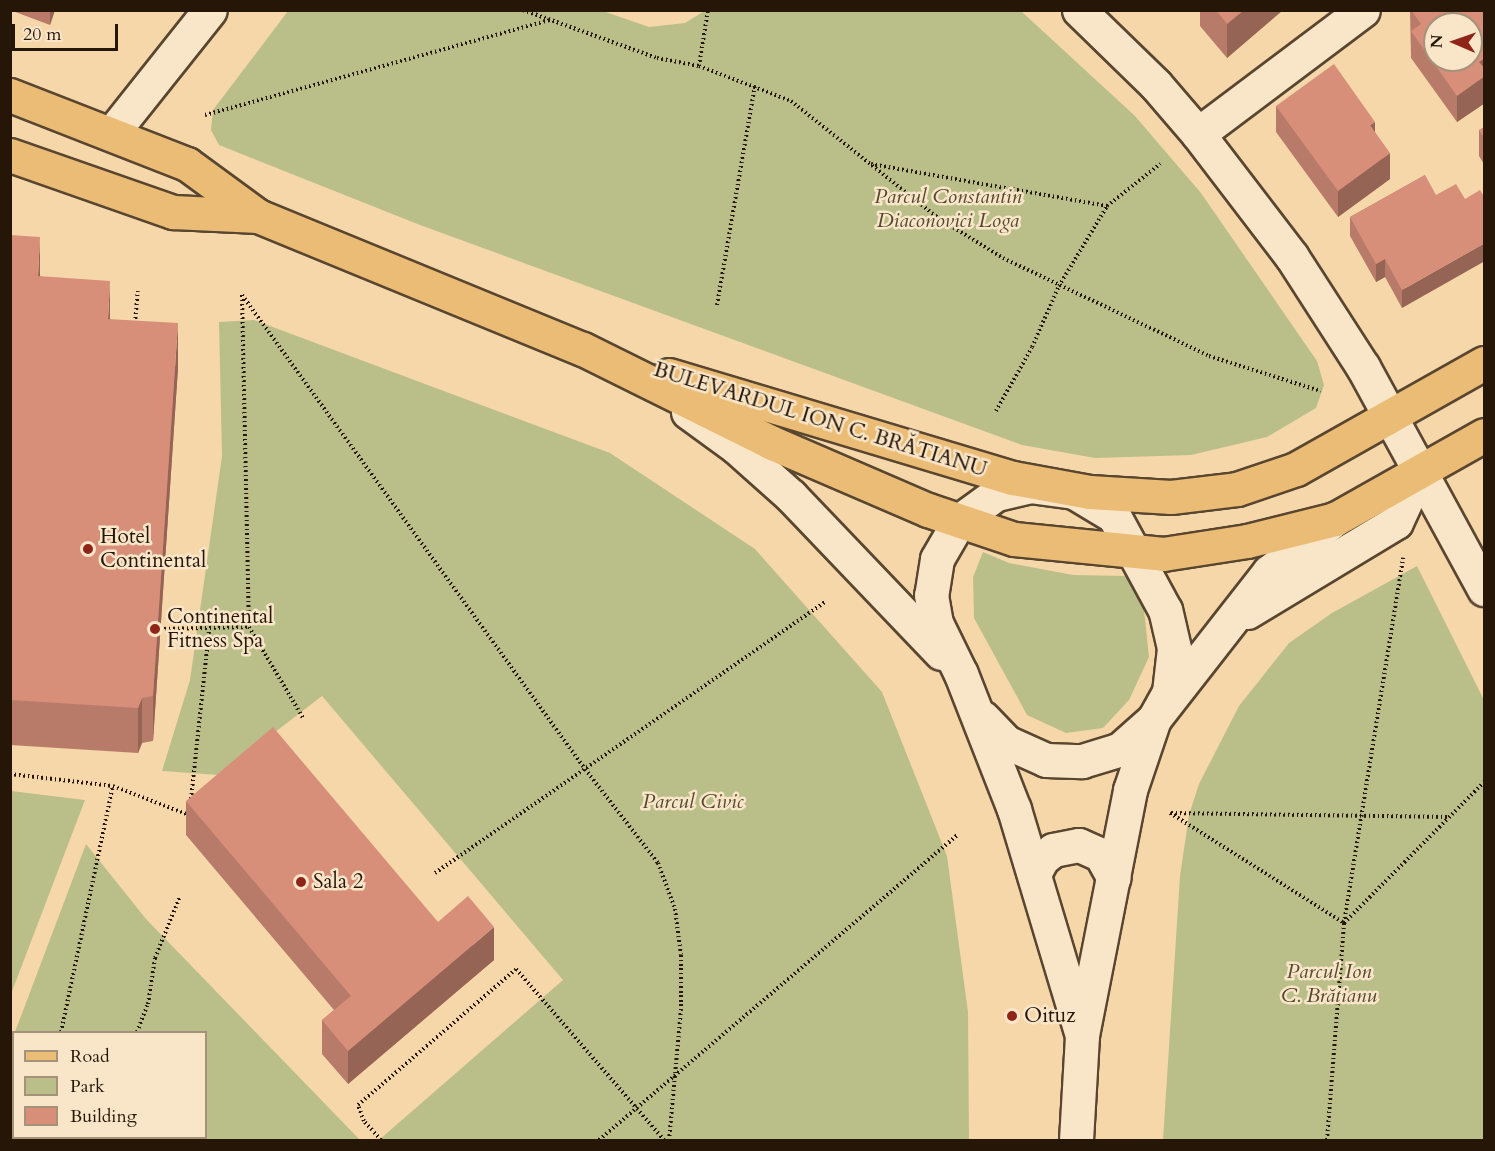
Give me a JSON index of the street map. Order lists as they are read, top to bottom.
{
  "streets": {
    "main road": ["BULEVARDUL ION C. BRĂTIANU"]
  },
  "parks": ["Parcul Constantin Diaconovici Loga", "Parcul Civic", "Parcul Ion C. Brătianu"],
  "places": [
    "Hotel Continental",
    "Continental Fitness Spa",
    "Sala 2",
    "Oituz"
  ],
  "legend": ["Road", "Park", "Building"],
  "scale_bar": "20 m",
  "north": "left"
}
